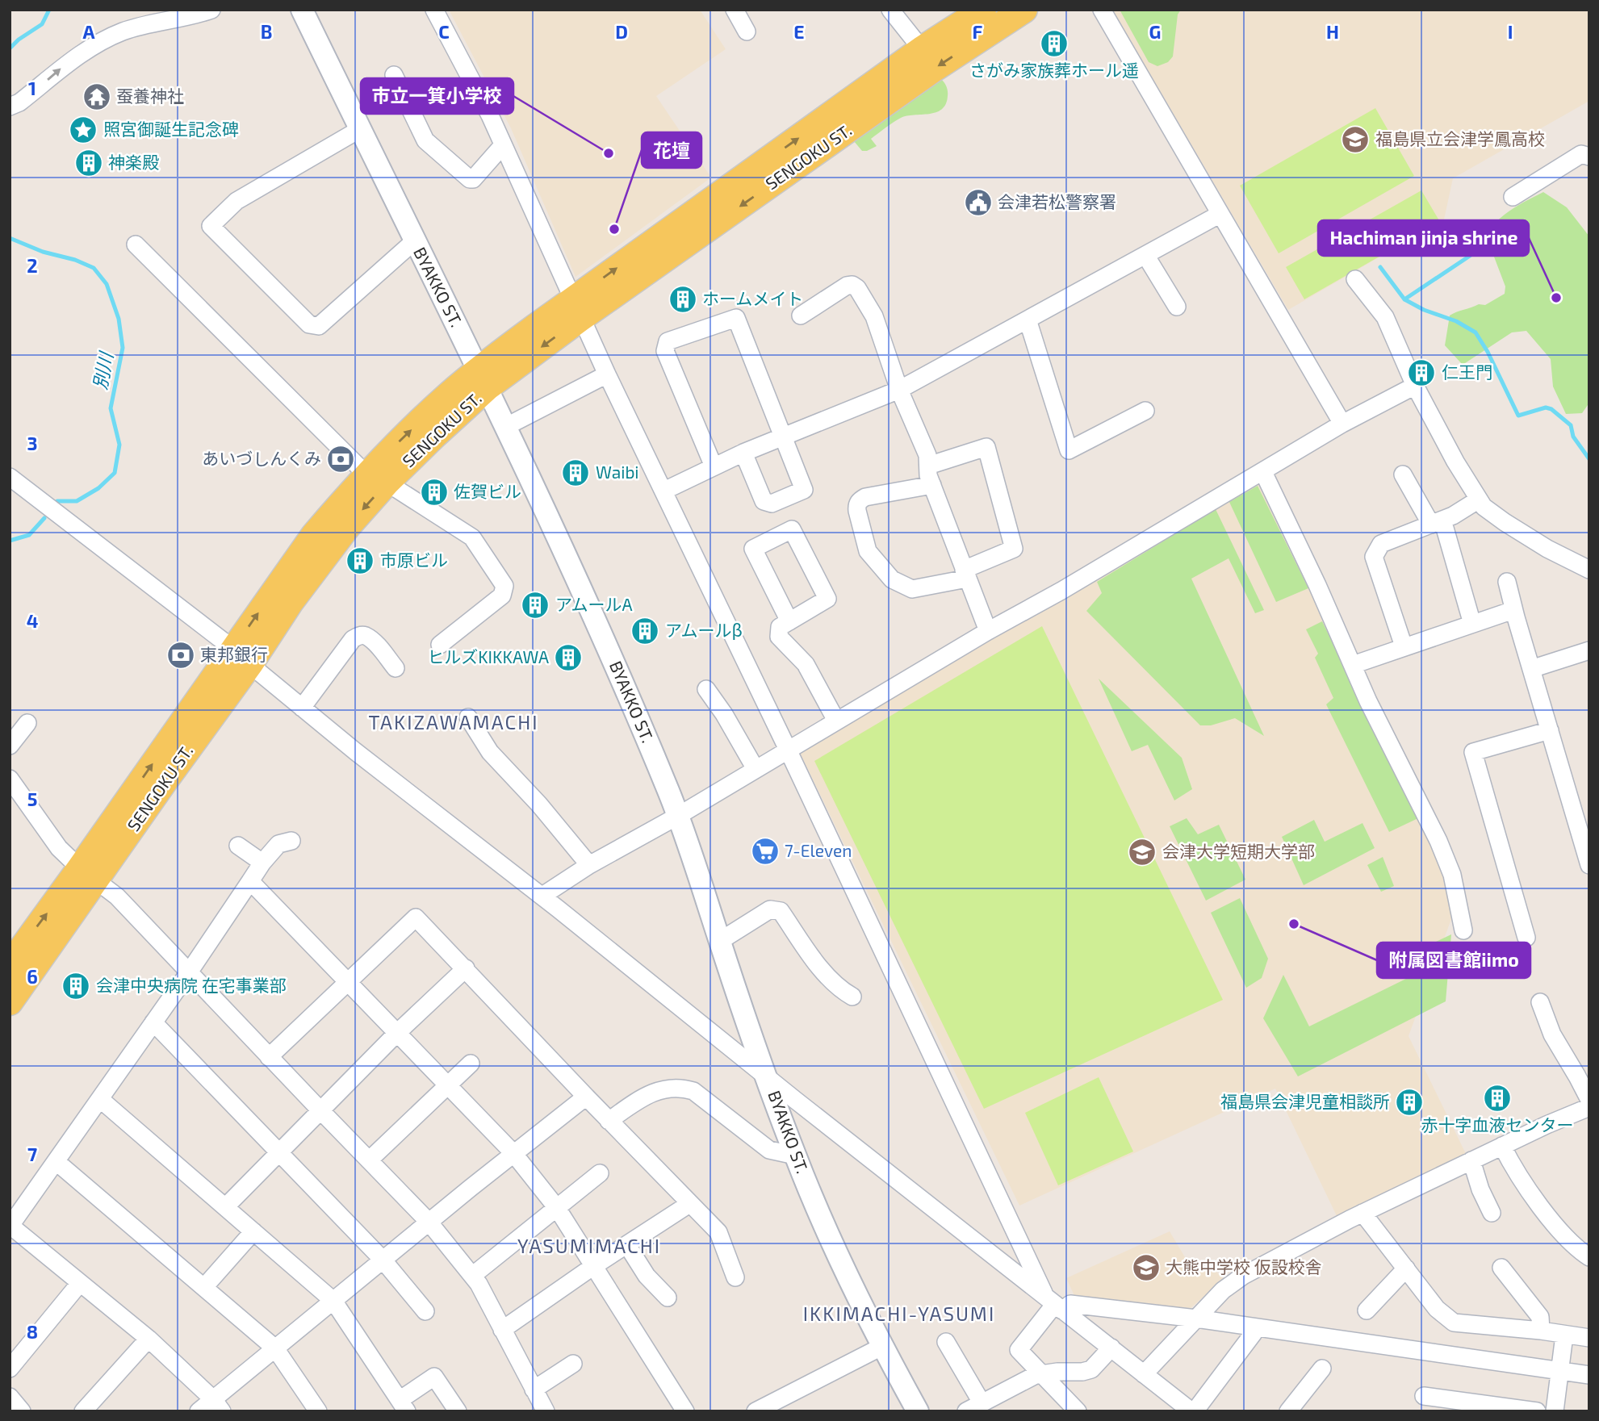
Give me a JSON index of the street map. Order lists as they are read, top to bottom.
{
  "streets": {
    "main road": ["SENGOKU ST."],
    "street": ["BYAKKO ST."]
  },
  "crossings": [
    ["SENGOKU ST.", "BYAKKO ST."]
  ],
  "districts": ["TAKIZAWAMACHI", "YASUMIMACHI", "IKKIMACHI-YASUMI"],
  "water": ["別川"],
  "places": {
    "building": [
      "さがみ家族葬ホール遥",
      "神楽殿",
      "ホームメイト",
      "仁王門",
      "Waibi",
      "佐賀ビル",
      "市原ビル",
      "アムールA",
      "アムールβ",
      "ヒルズKIKKAWA",
      "会津中央病院 在宅事業部",
      "赤十字血液センター",
      "福島県会津児童相談所"
    ],
    "temple": ["蚕養神社"],
    "place": ["照宮御誕生記念碑"],
    "school or university": ["福島県立会津学鳳高校", "会津大学短期大学部", "大熊中学校 仮設校舎"],
    "other": [
      "市立一箕小学校",
      "花壇",
      "Hachiman jinja shrine",
      "附属図書館iimo"
    ],
    "public building": ["会津若松警察署"],
    "bank": ["あいづしんくみ", "東邦銀行"],
    "supermarket": ["7-Eleven"]
  },
  "grid": {
    "columns": [
      "A",
      "B",
      "C",
      "D",
      "E",
      "F",
      "G",
      "H",
      "I"
    ],
    "rows": [
      "1",
      "2",
      "3",
      "4",
      "5",
      "6",
      "7",
      "8"
    ]
  }
}
